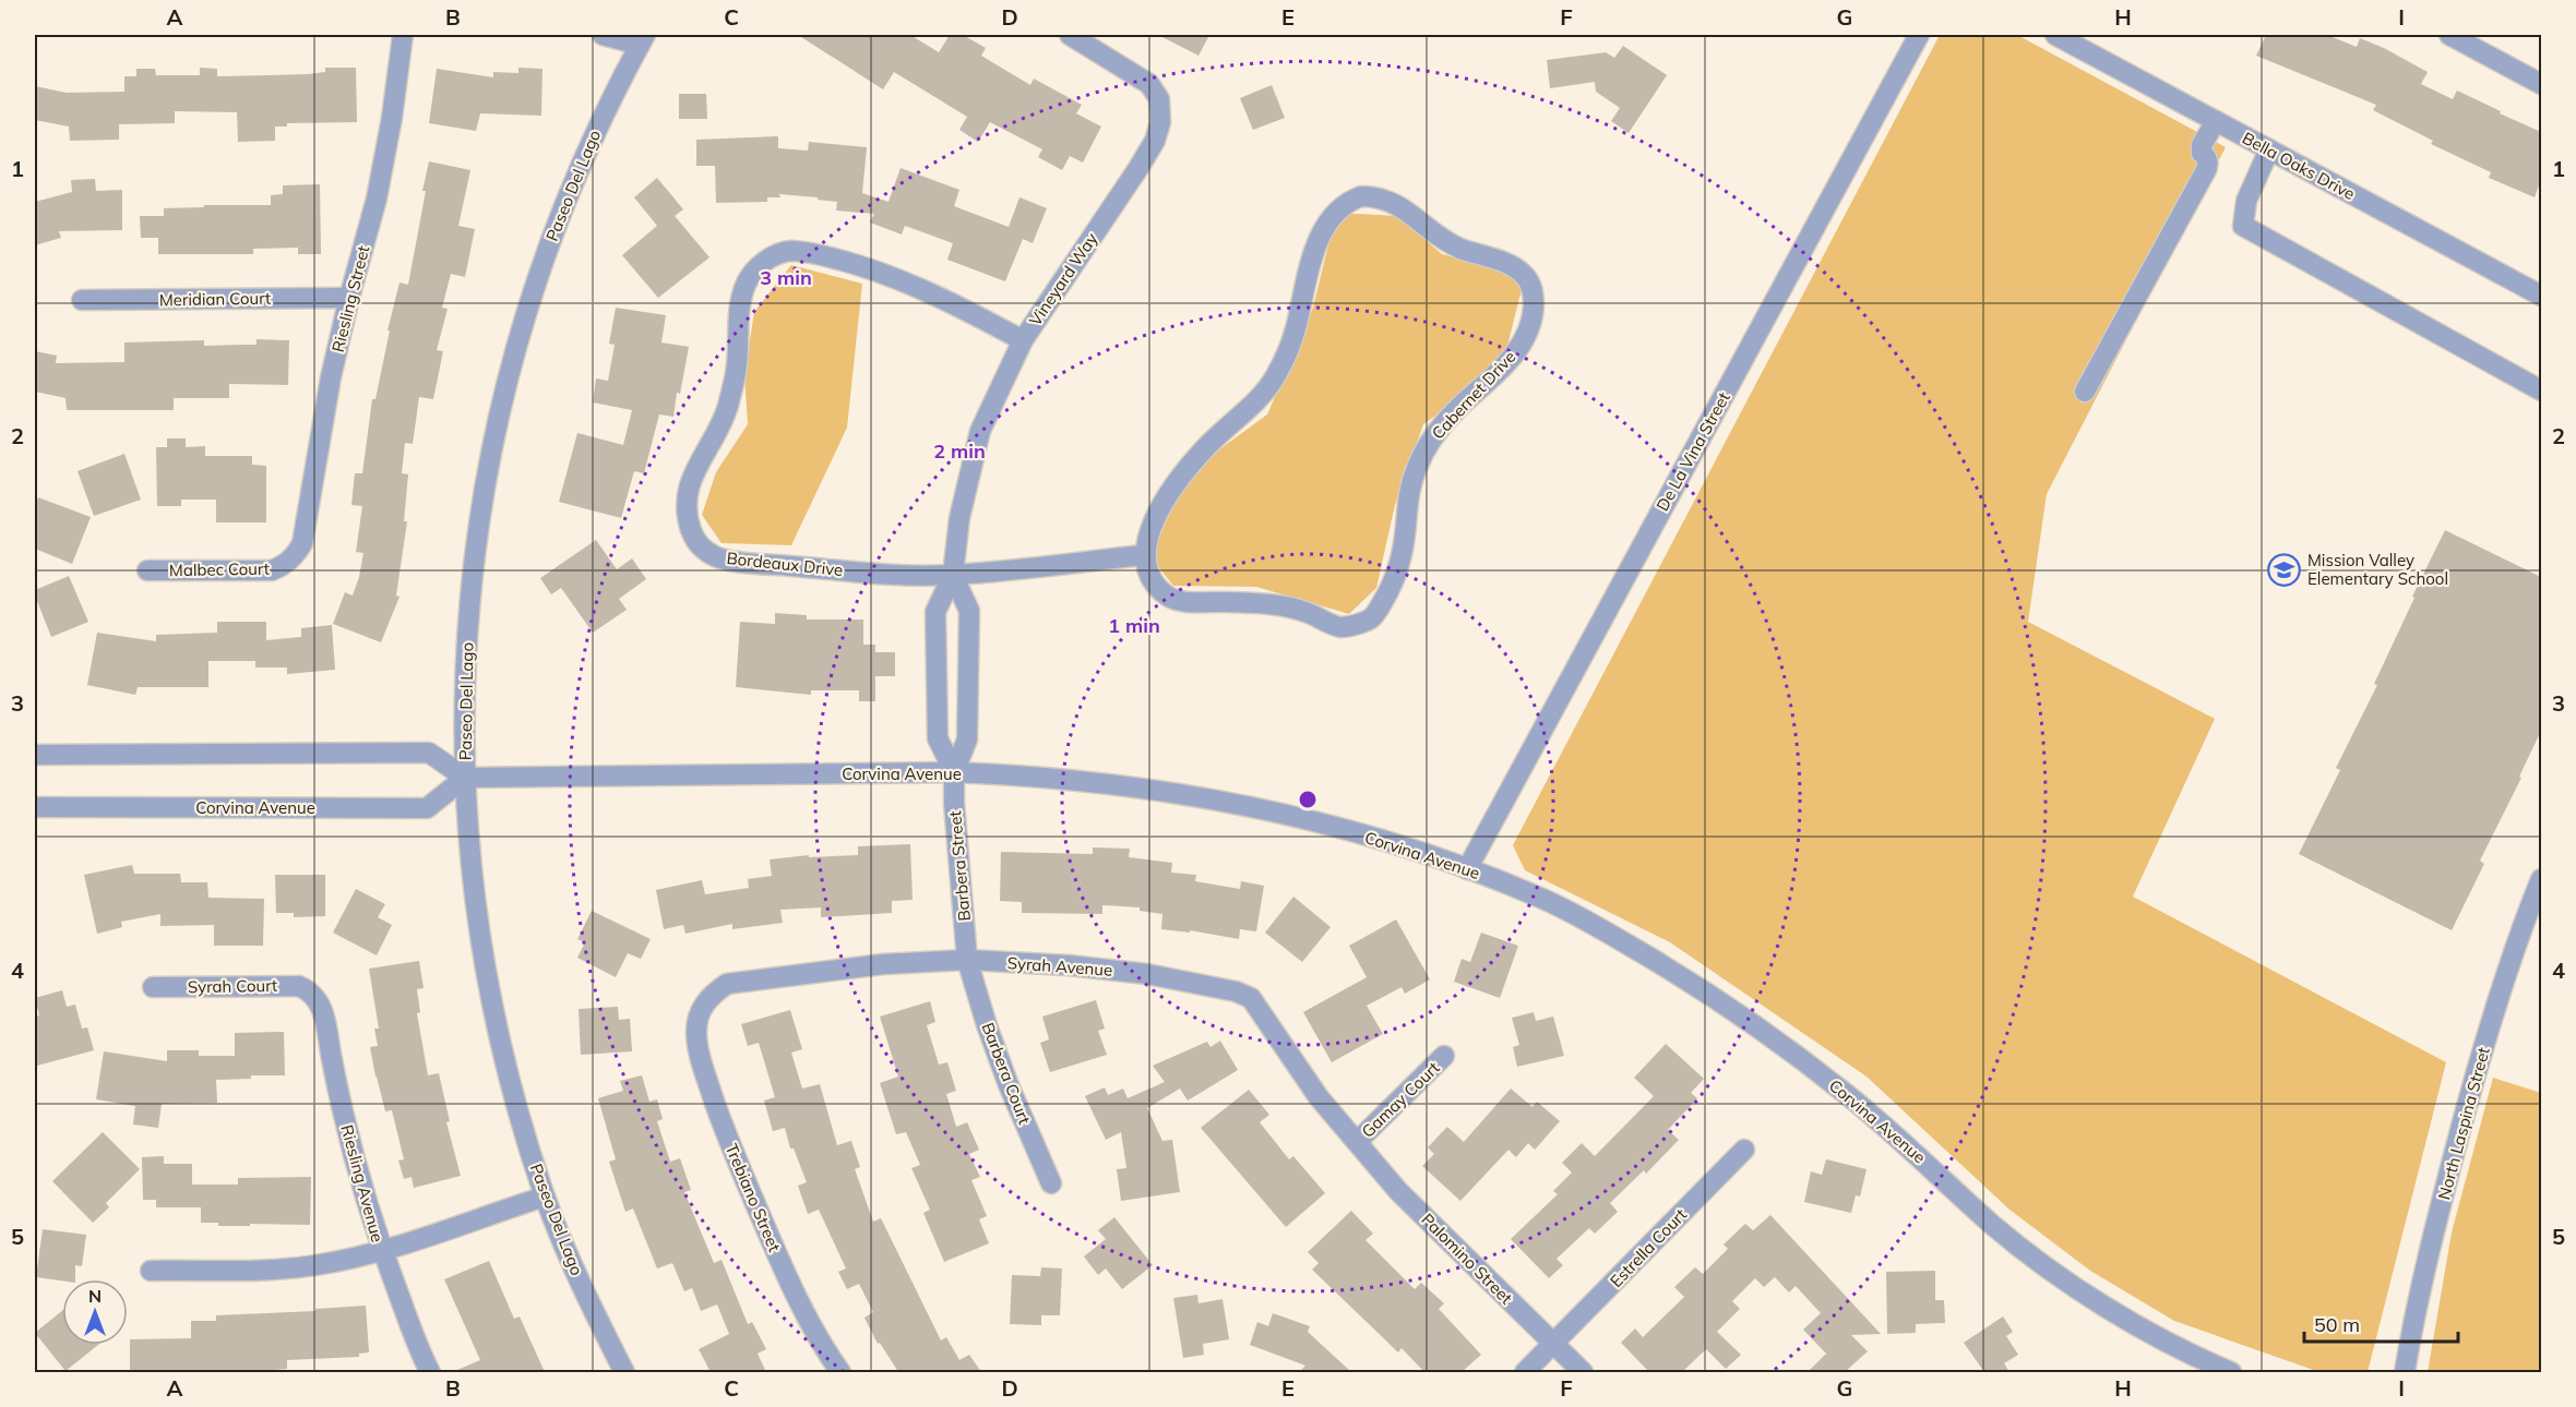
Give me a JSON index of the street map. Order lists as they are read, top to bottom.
{
  "streets": {
    "street": [
      "Bella Oaks Drive",
      "Paseo Del Lago",
      "Vineyard Way",
      "Meridian Court",
      "Riesling Street",
      "Cabernet Drive",
      "De La Vina Street",
      "Bordeaux Drive",
      "Malbec Court",
      "Corvina Avenue",
      "Barbera Street",
      "Syrah Avenue",
      "Syrah Court",
      "Barbera Court",
      "Gamay Court",
      "North Laspina Street",
      "Riesling Avenue",
      "Trebiano Street",
      "Estrella Court",
      "Palomino Street"
    ]
  },
  "crossings": [
    ["Paseo Del Lago", "Corvina Avenue"],
    ["Vineyard Way", "Bordeaux Drive"],
    ["Vineyard Way", "Corvina Avenue"],
    ["Vineyard Way", "Barbera Street"],
    ["Meridian Court", "Riesling Street"],
    ["Riesling Street", "Malbec Court"],
    ["Cabernet Drive", "Bordeaux Drive"],
    ["De La Vina Street", "Corvina Avenue"],
    ["Corvina Avenue", "Barbera Street"],
    ["Barbera Street", "Syrah Avenue"],
    ["Barbera Street", "Barbera Court"],
    ["Syrah Avenue", "Barbera Court"],
    ["Syrah Avenue", "Gamay Court"],
    ["Syrah Avenue", "Trebiano Street"],
    ["Syrah Avenue", "Palomino Street"],
    ["Syrah Court", "Riesling Avenue"],
    ["Gamay Court", "Palomino Street"],
    ["Estrella Court", "Palomino Street"]
  ],
  "places": {
    "school or university": ["Mission Valley Elementary School"]
  },
  "scale_bar": "50 m",
  "north": "top",
  "grid": {
    "columns": [
      "A",
      "B",
      "C",
      "D",
      "E",
      "F",
      "G",
      "H",
      "I"
    ],
    "rows": [
      "1",
      "2",
      "3",
      "4",
      "5"
    ]
  },
  "rings": ["3 min", "2 min", "1 min"]
}
